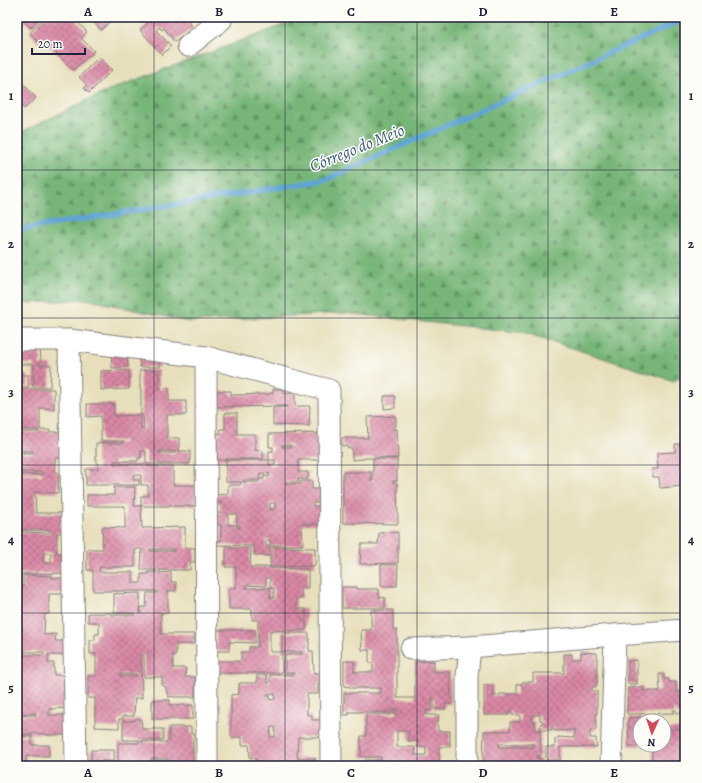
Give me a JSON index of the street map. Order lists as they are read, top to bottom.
{
  "water": ["Córrego do Meio"],
  "scale_bar": "20 m",
  "north": "bottom",
  "grid": {
    "columns": [
      "A",
      "B",
      "C",
      "D",
      "E"
    ],
    "rows": [
      "1",
      "2",
      "3",
      "4",
      "5"
    ]
  }
}
